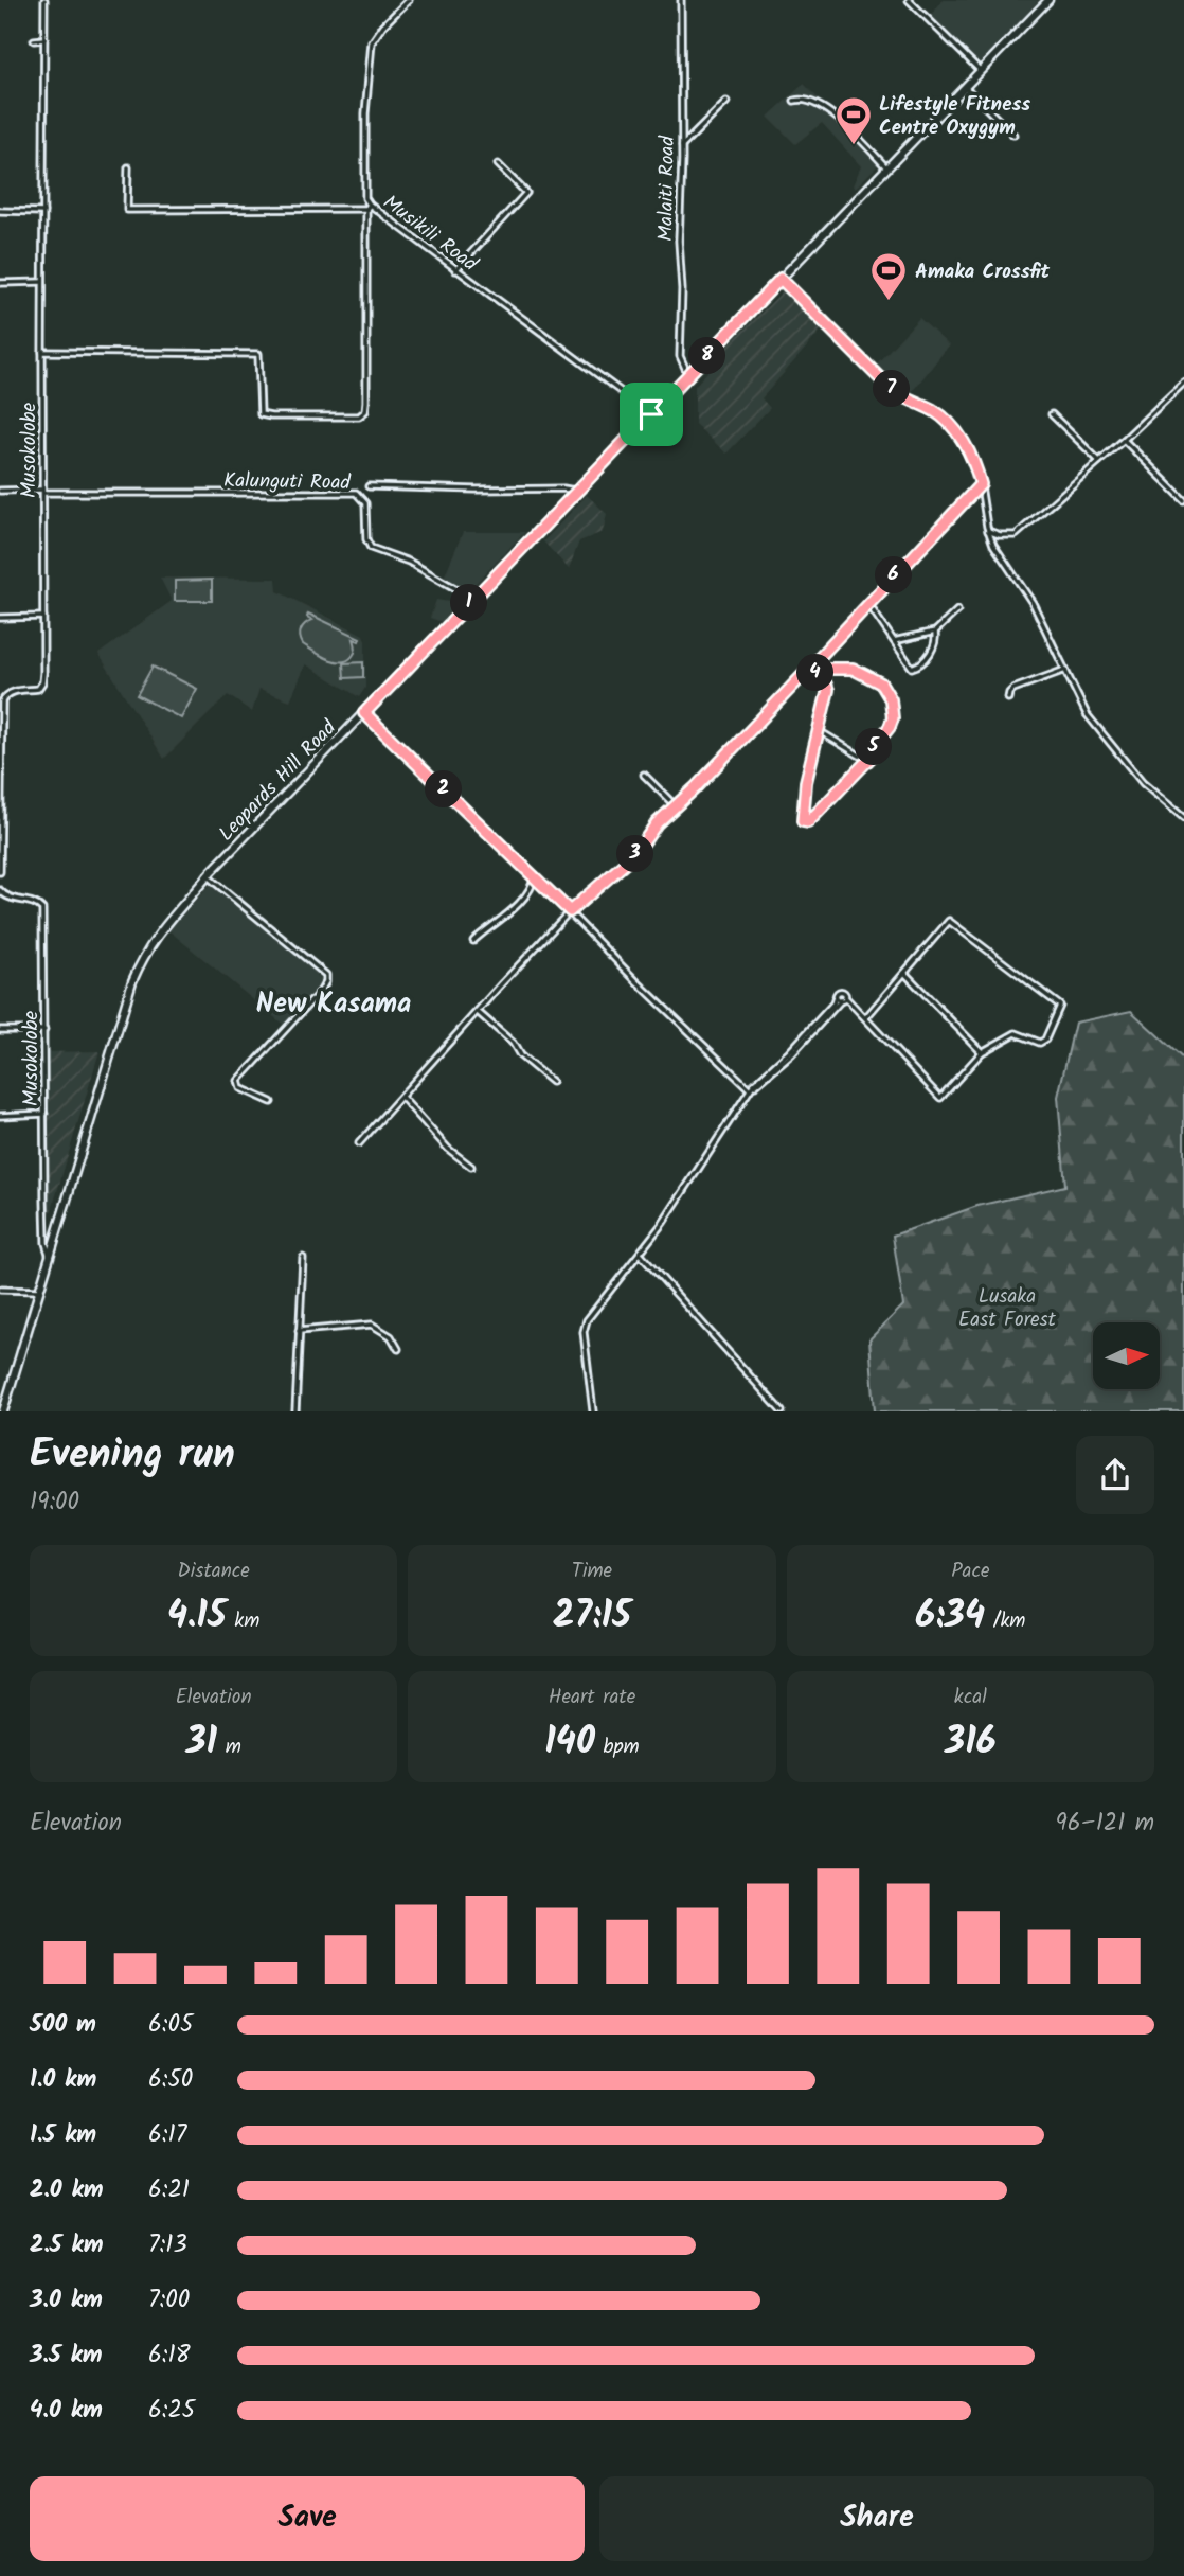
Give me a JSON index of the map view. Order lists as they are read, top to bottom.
{
  "streets": {
    "main road": ["Leopards Hill Road"],
    "street": [
      "Malaiti Road",
      "Musikili Road",
      "Musokolobe",
      "Kalunguti Road"
    ]
  },
  "crossings": [
    ["Malaiti Road", "Leopards Hill Road"],
    ["Musikili Road", "Leopards Hill Road"],
    ["Musokolobe", "Kalunguti Road"],
    ["Musokolobe", "Leopards Hill Road"],
    ["Kalunguti Road", "Leopards Hill Road"]
  ],
  "districts": ["New Kasama"],
  "parks": ["Lusaka East Forest"],
  "places": {
    "sports": ["Lifestyle Fitness Centre Oxygym", "Amaka Crossfit"]
  },
  "north": "right",
  "page": {
    "pins": [
      "8",
      "7",
      "6",
      "1",
      "4",
      "5",
      "2",
      "3"
    ],
    "heading": ["Evening run", "19:00"],
    "stats": [
      ["Distance", "4.15 km"],
      ["Time", "27:15"],
      ["Pace", "6:34 /km"],
      ["Elevation", "31 m"],
      ["Heart rate", "140 bpm"],
      ["kcal", "316"]
    ],
    "chart": ["Elevation", "96–121 m"],
    "list": [
      {
        "name": "500 m",
        "note": "6:05"
      },
      {
        "name": "1.0 km",
        "note": "6:50"
      },
      {
        "name": "1.5 km",
        "note": "6:17"
      },
      {
        "name": "2.0 km",
        "note": "6:21"
      },
      {
        "name": "2.5 km",
        "note": "7:13"
      },
      {
        "name": "3.0 km",
        "note": "7:00"
      },
      {
        "name": "3.5 km",
        "note": "6:18"
      },
      {
        "name": "4.0 km",
        "note": "6:25"
      }
    ],
    "buttons": ["Save", "Share"]
  }
}
